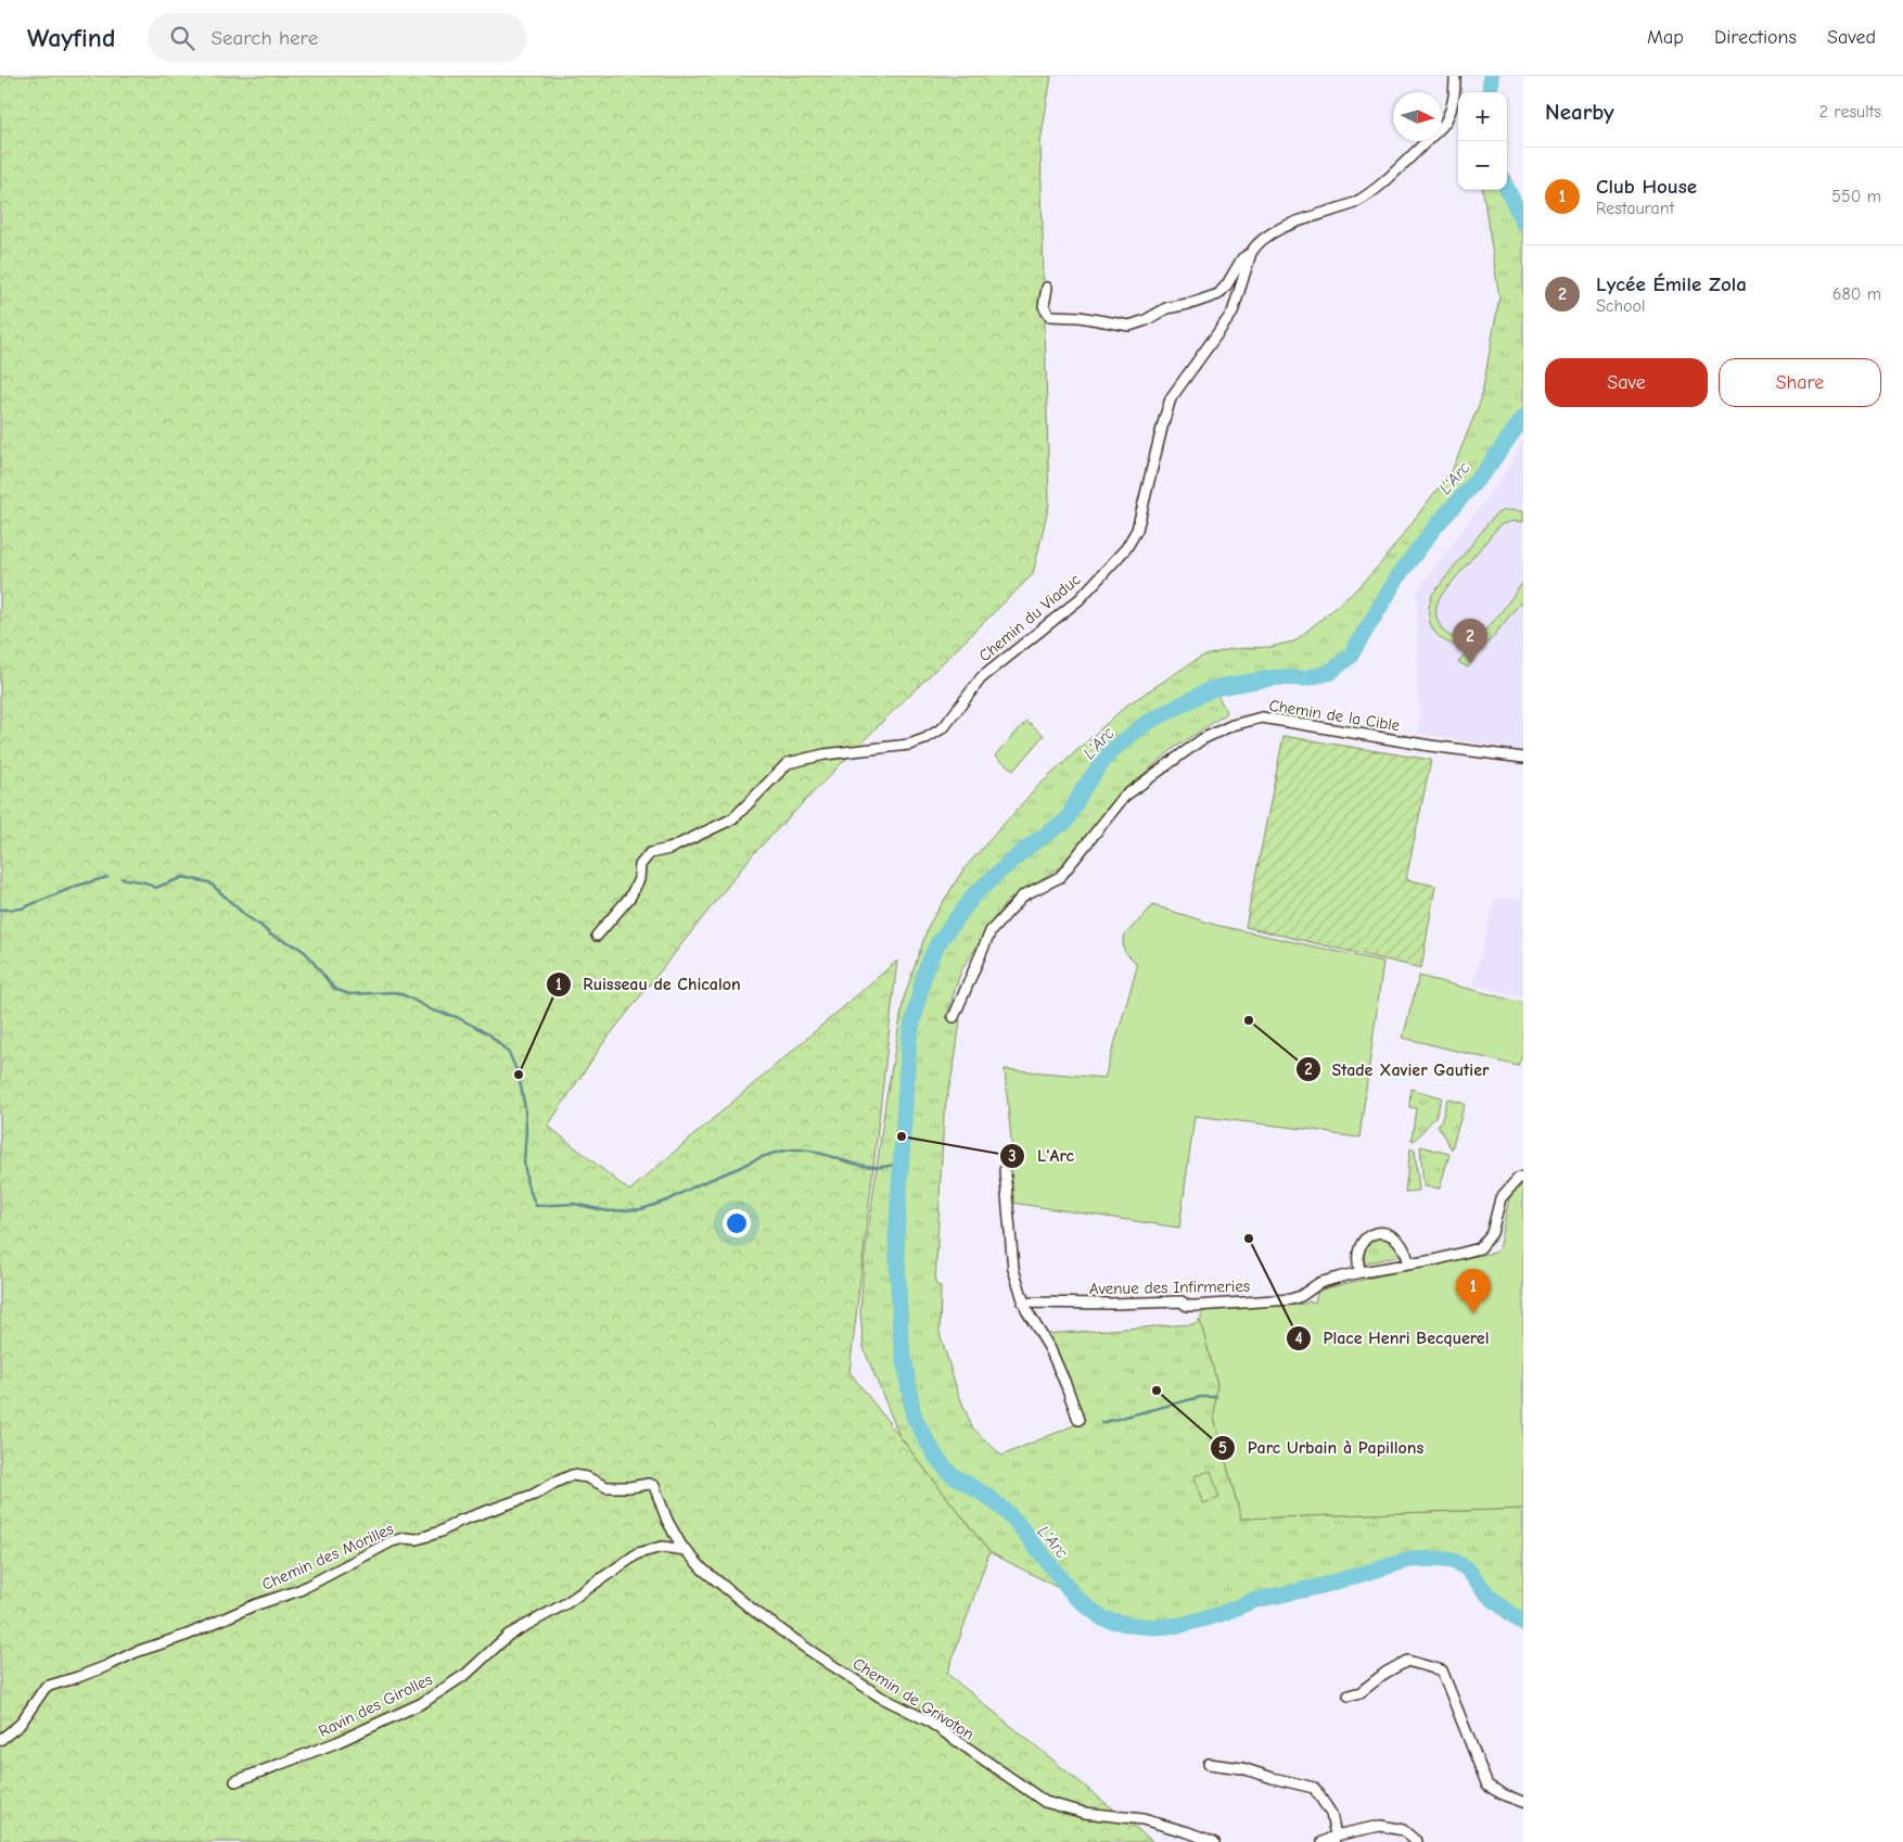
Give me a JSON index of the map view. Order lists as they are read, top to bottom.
{
  "streets": {
    "street": [
      "Chemin du Viaduc",
      "Chemin de la Cible",
      "Avenue des Infirmeries",
      "Chemin des Morilles",
      "Chemin de Grivoton",
      "Ravin des Girolles"
    ]
  },
  "crossings": [
    ["Chemin des Morilles", "Chemin de Grivoton"],
    ["Chemin de Grivoton", "Ravin des Girolles"]
  ],
  "water": ["L'Arc"],
  "places": [
    "Stade Xavier Gautier",
    "Ruisseau de Chicalon",
    "L'Arc",
    "Place Henri Becquerel",
    "Parc Urbain à Papillons"
  ],
  "north": "right",
  "page": {
    "header": "Wayfind",
    "search": "Search here",
    "nav": ["Map", "Directions", "Saved"],
    "heading": ["Nearby", "2 results"],
    "map_buttons": ["+", "−"],
    "list": [
      {
        "mark": "1",
        "name": "Club House",
        "note": "Restaurant",
        "value": "550 m"
      },
      {
        "mark": "2",
        "name": "Lycée Émile Zola",
        "note": "School",
        "value": "680 m"
      }
    ],
    "buttons": ["Save", "Share"],
    "pins": ["2", "1"]
  }
}
